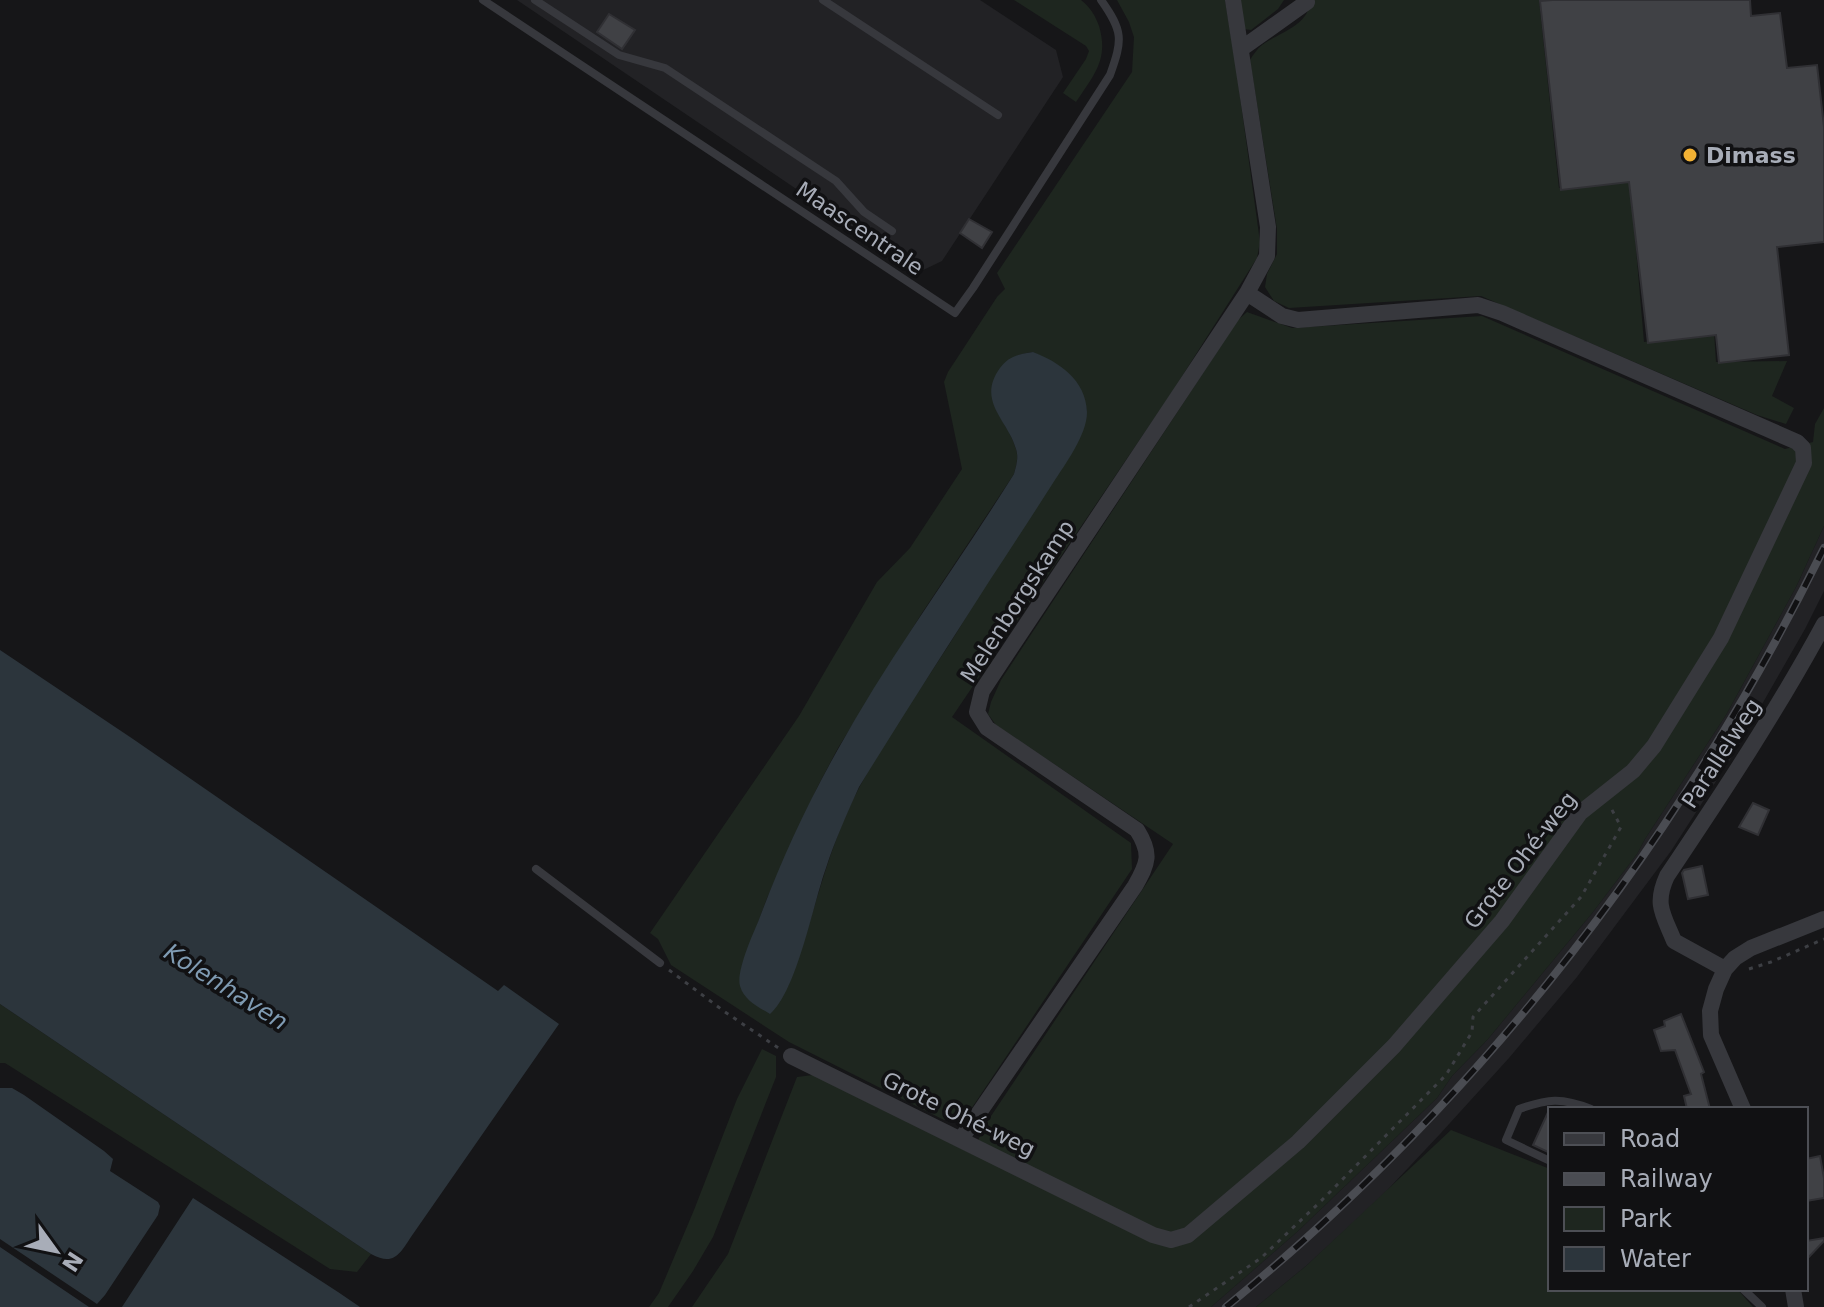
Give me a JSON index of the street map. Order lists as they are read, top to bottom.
{
  "streets": {
    "street": ["Melenborgskamp", "Parallelweg", "Grote Ohé-weg"],
    "lane": ["Maascentrale"]
  },
  "crossings": [
    ["Melenborgskamp", "Grote Ohé-weg"]
  ],
  "water": ["Kolenhaven"],
  "places": ["Dimass"],
  "legend": [
    "Road",
    "Railway",
    "Park",
    "Water"
  ],
  "north": "bottom right"
}
